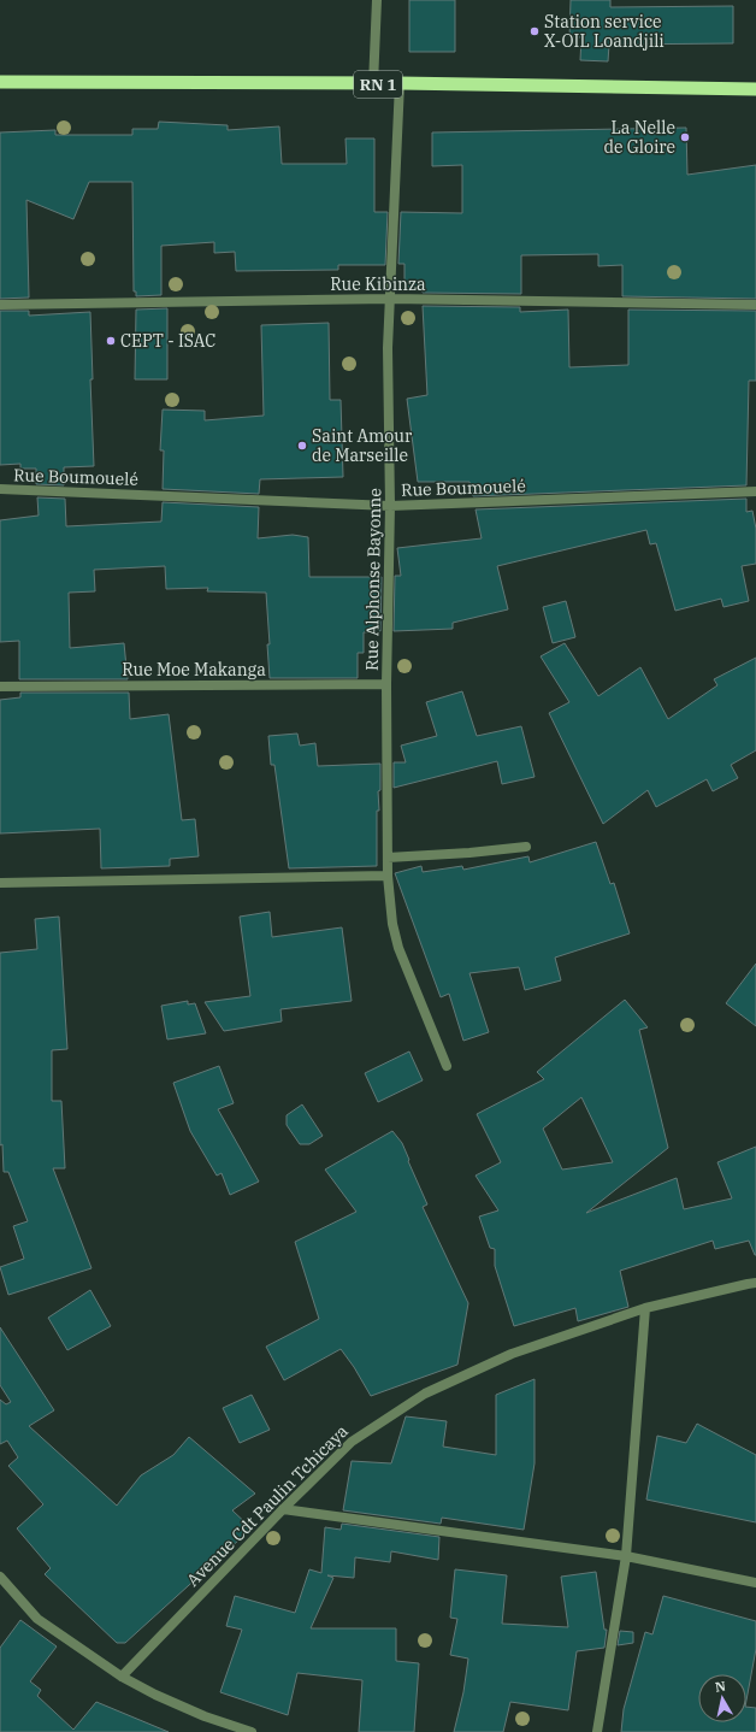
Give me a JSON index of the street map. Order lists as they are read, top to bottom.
{
  "streets": {
    "highway": ["RN 1"],
    "street": [
      "Rue Kibinza",
      "Rue Boumouelé",
      "Rue Alphonse Bayonne",
      "Rue Moe Makanga",
      "Avenue Cdt Paulin Tchicaya"
    ]
  },
  "crossings": [
    ["RN 1", "Rue Alphonse Bayonne"],
    ["Rue Kibinza", "Rue Alphonse Bayonne"],
    ["Rue Boumouelé", "Rue Alphonse Bayonne"],
    ["Rue Alphonse Bayonne", "Rue Moe Makanga"]
  ],
  "places": [
    "Station service X-OIL Loandjili",
    "La Nelle de Gloire",
    "CEPT - ISAC",
    "Saint Amour de Marseille"
  ],
  "north": "top"
}
